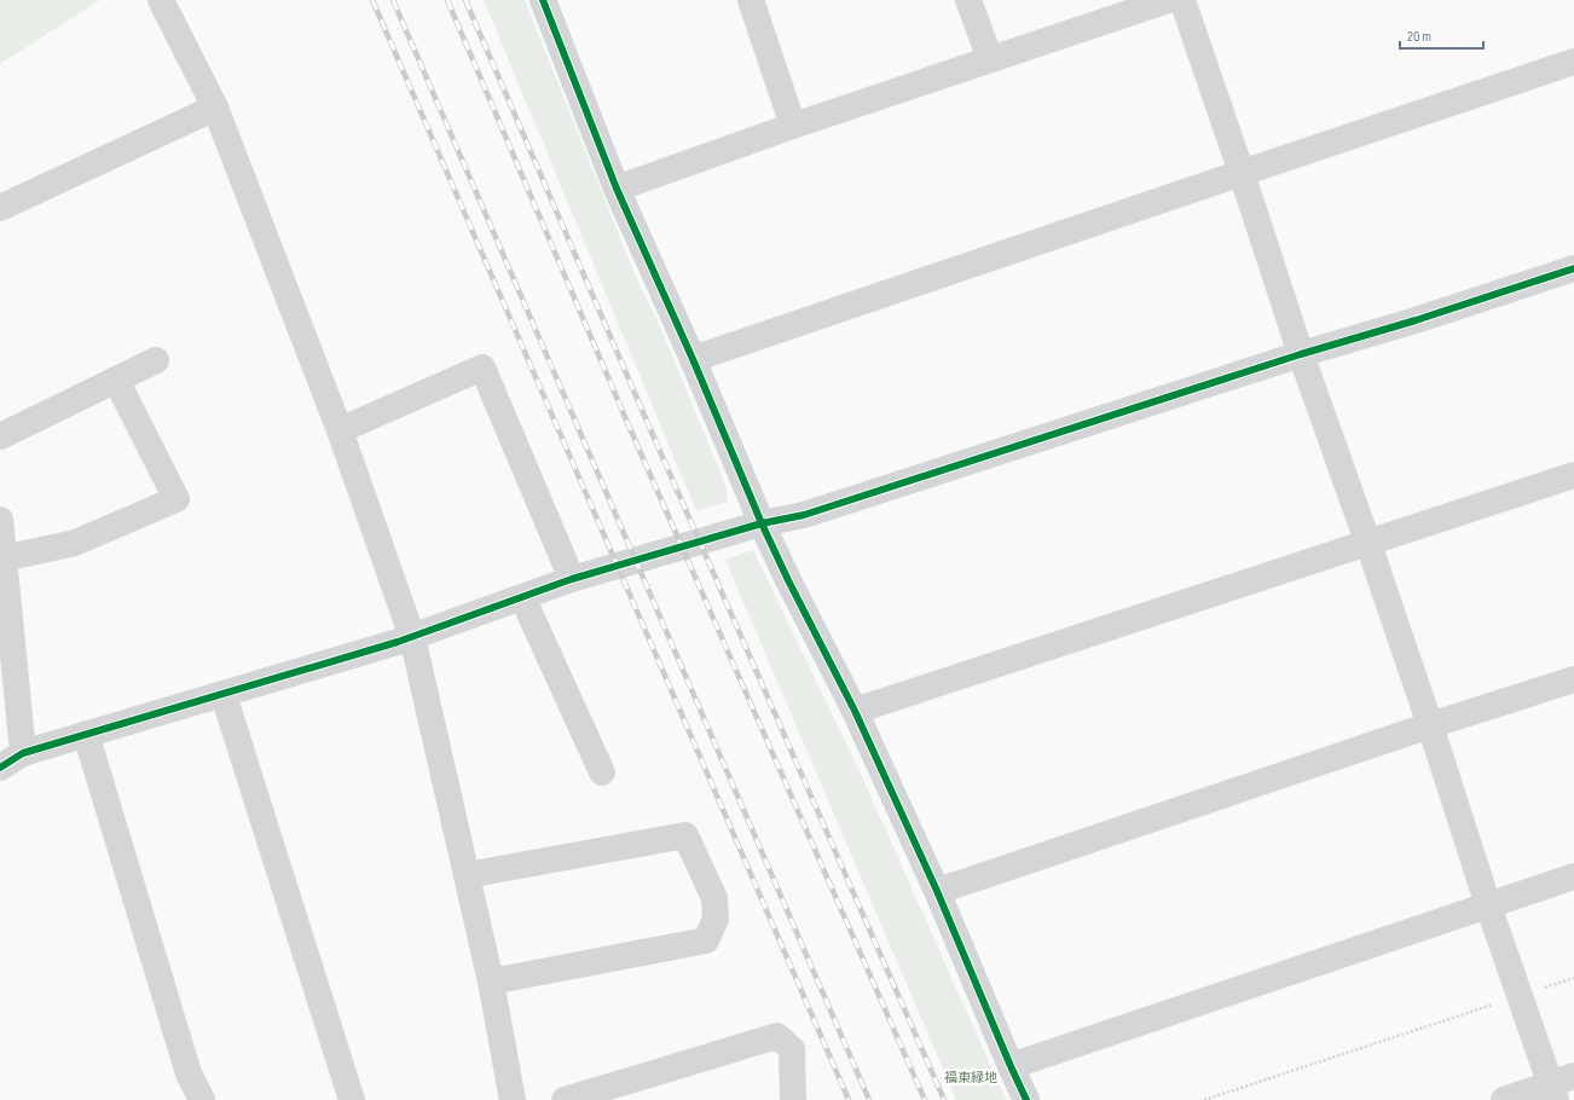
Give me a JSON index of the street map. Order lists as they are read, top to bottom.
{
  "parks": ["福東緑地"],
  "scale_bar": "20 m"
}
